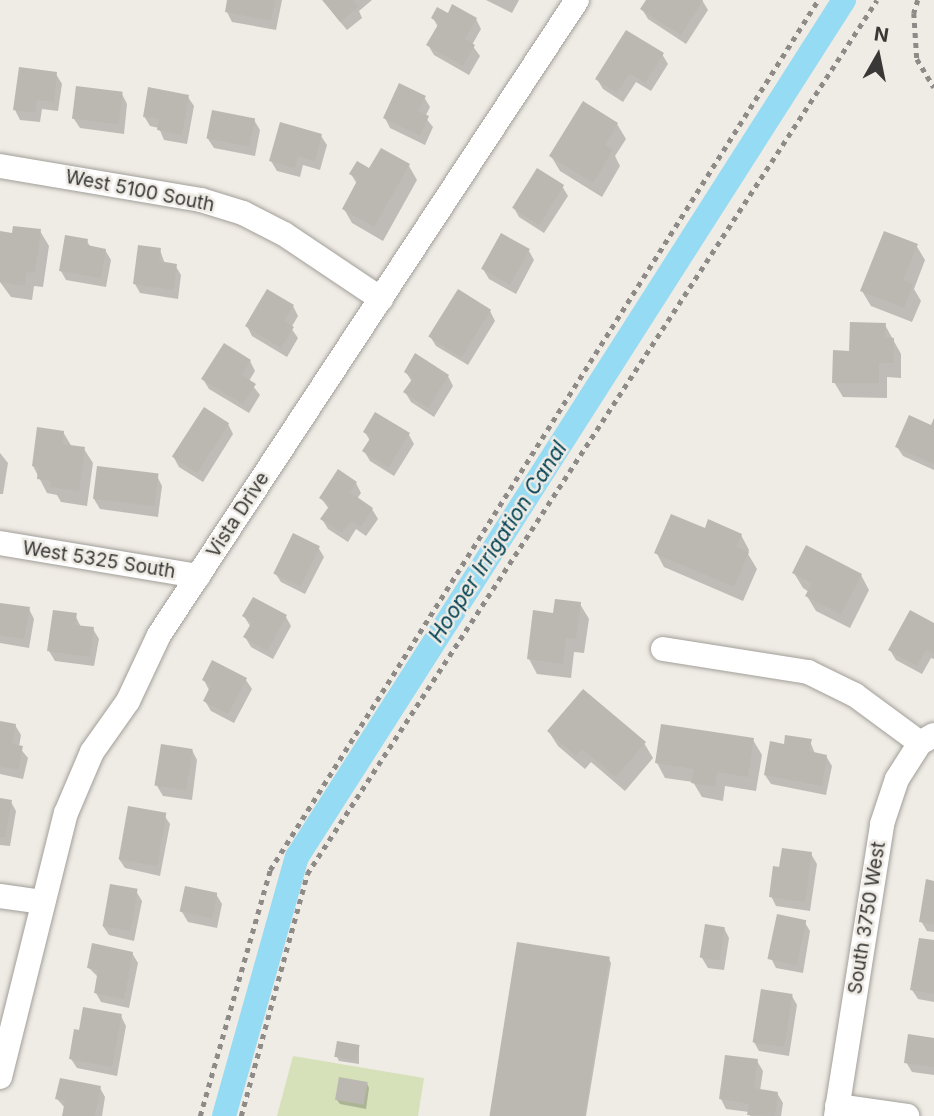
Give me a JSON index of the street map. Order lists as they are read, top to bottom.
{
  "streets": {
    "street": [
      "West 5100 South",
      "Vista Drive",
      "West 5325 South",
      "South 3750 West"
    ]
  },
  "crossings": [
    ["West 5100 South", "Vista Drive"],
    ["Vista Drive", "West 5325 South"]
  ],
  "water": ["Hooper Irrigation Canal"],
  "north": "top"
}
